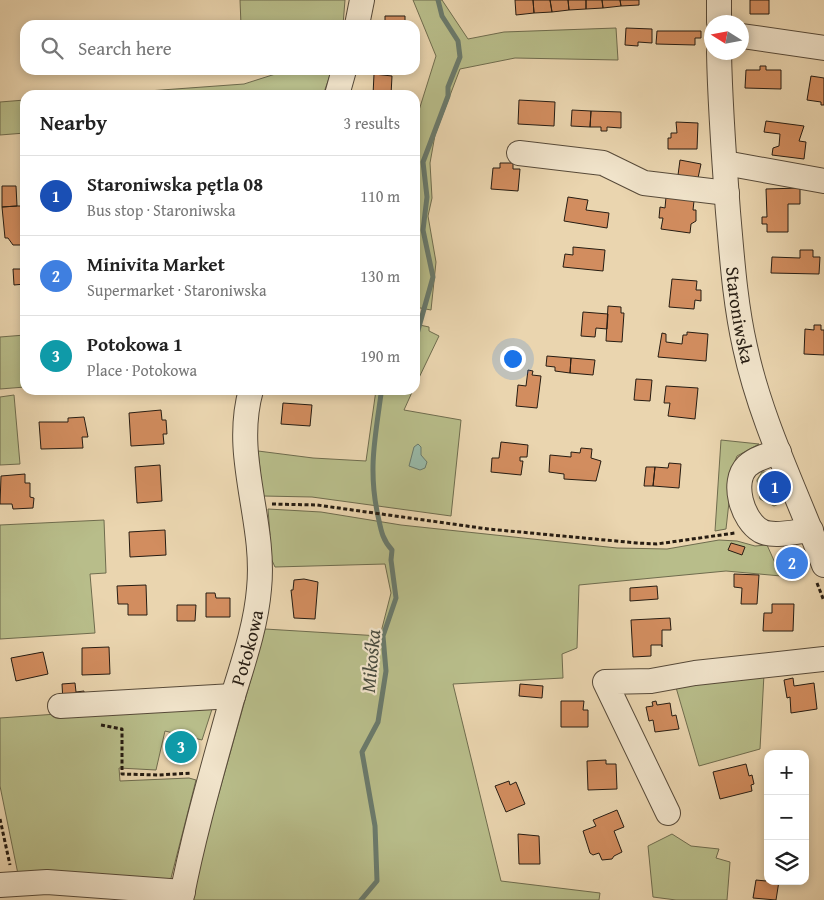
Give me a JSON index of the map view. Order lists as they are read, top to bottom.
{
  "streets": {
    "street": ["Staroniwska", "Potokowa"]
  },
  "water": ["Mikośka"],
  "north": "left",
  "page": {
    "search": "Search here",
    "heading": ["Nearby", "3 results"],
    "list": [
      {
        "mark": "1",
        "name": "Staroniwska pętla 08",
        "note": "Bus stop · Staroniwska",
        "value": "110 m"
      },
      {
        "mark": "2",
        "name": "Minivita Market",
        "note": "Supermarket · Staroniwska",
        "value": "130 m"
      },
      {
        "mark": "3",
        "name": "Potokowa 1",
        "note": "Place · Potokowa",
        "value": "190 m"
      }
    ],
    "pins": ["1", "2", "3"],
    "map_buttons": ["+", "−"]
  }
}
